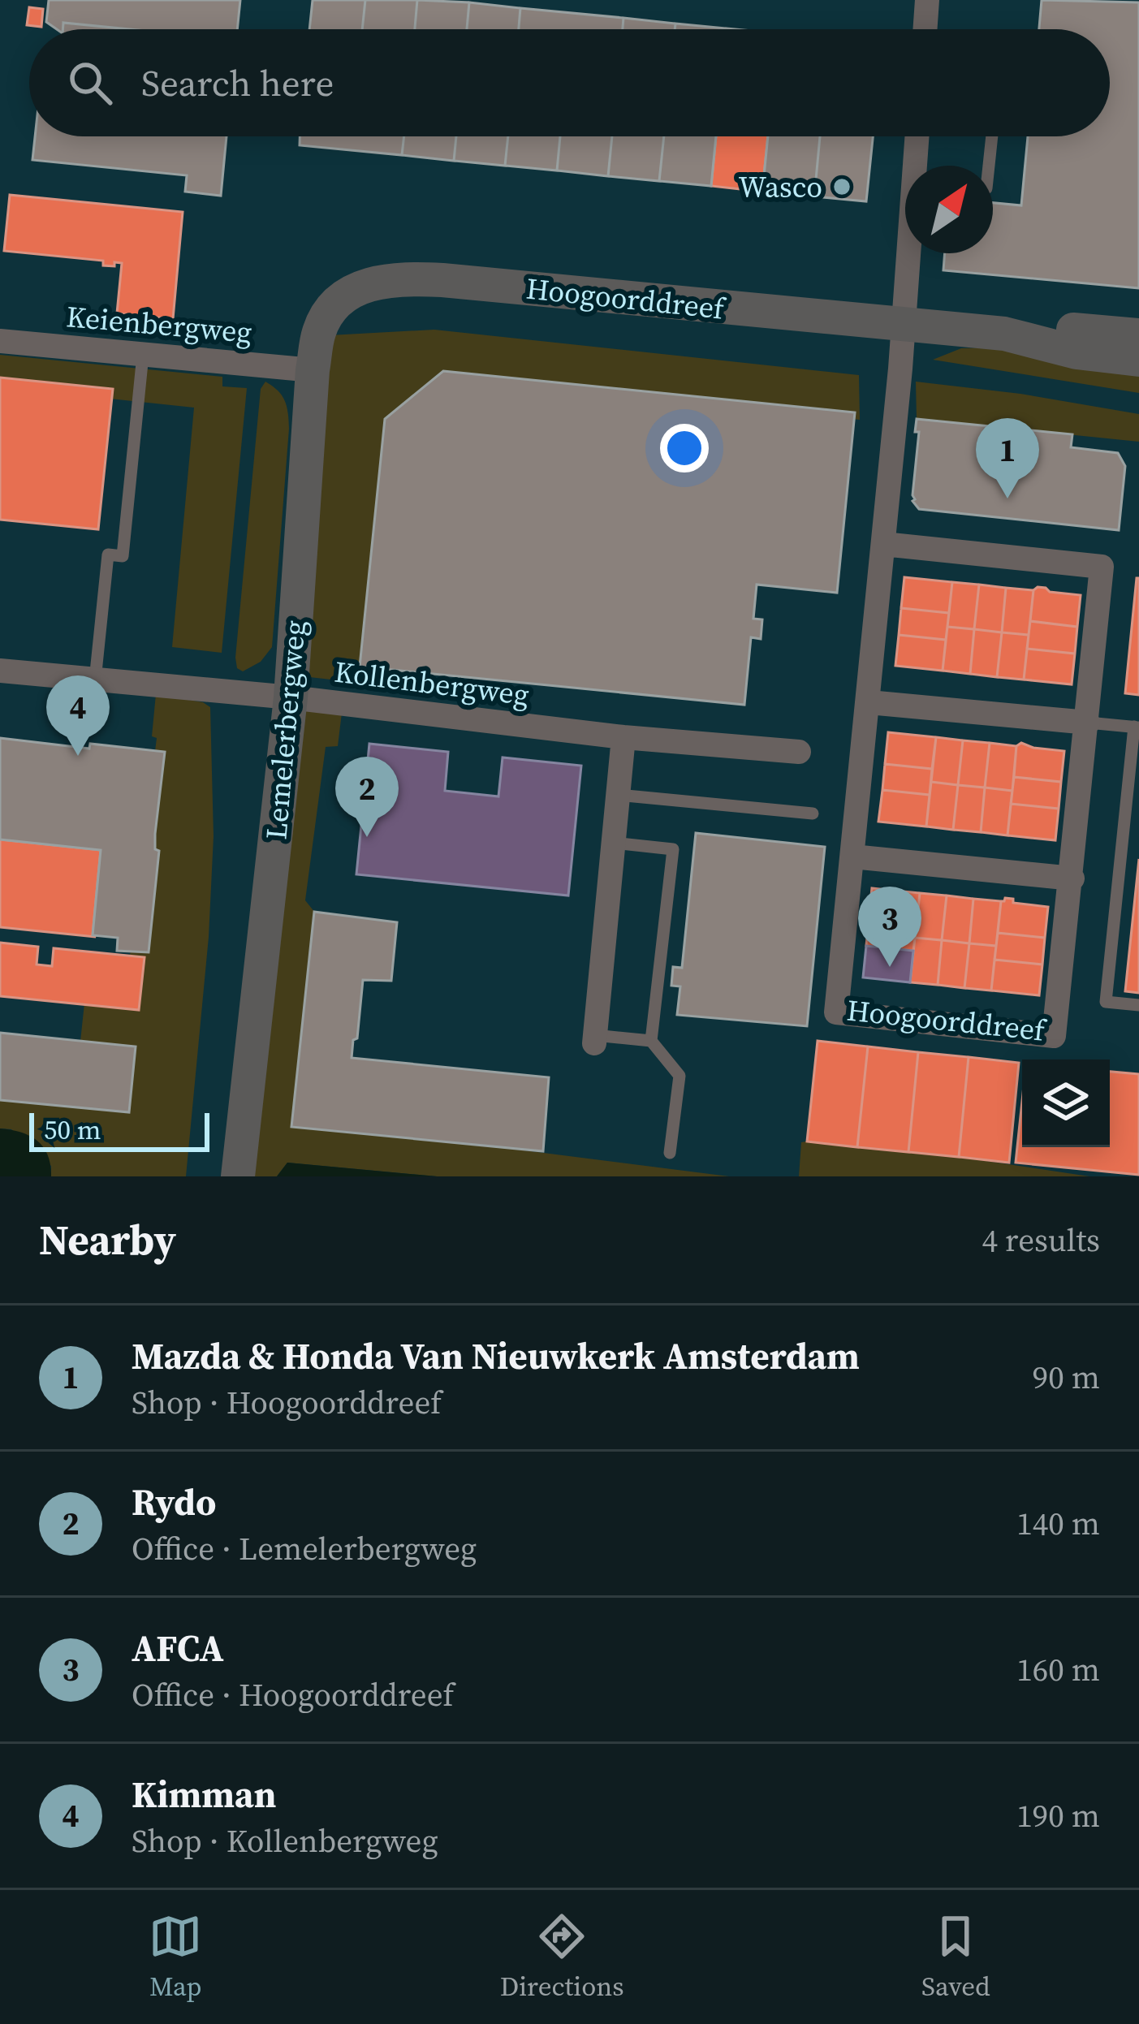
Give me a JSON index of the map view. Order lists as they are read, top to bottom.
{
  "streets": {
    "street": [
      "Hoogoorddreef",
      "Keienbergweg",
      "Kollenbergweg",
      "Lemelerbergweg"
    ]
  },
  "crossings": [
    ["Hoogoorddreef", "Lemelerbergweg"],
    ["Keienbergweg", "Lemelerbergweg"],
    ["Kollenbergweg", "Lemelerbergweg"]
  ],
  "places": ["Wasco"],
  "scale_bar": "50 m",
  "north": "top right",
  "page": {
    "search": "Search here",
    "pins": [
      "1",
      "4",
      "2",
      "3"
    ],
    "scale": "50 m",
    "heading": ["Nearby", "4 results"],
    "list": [
      {
        "mark": "1",
        "name": "Mazda & Honda Van Nieuwkerk Amsterdam",
        "note": "Shop · Hoogoorddreef",
        "value": "90 m"
      },
      {
        "mark": "2",
        "name": "Rydo",
        "note": "Office · Lemelerbergweg",
        "value": "140 m"
      },
      {
        "mark": "3",
        "name": "AFCA",
        "note": "Office · Hoogoorddreef",
        "value": "160 m"
      },
      {
        "mark": "4",
        "name": "Kimman",
        "note": "Shop · Kollenbergweg",
        "value": "190 m"
      }
    ],
    "nav": ["Map", "Directions", "Saved"]
  }
}
